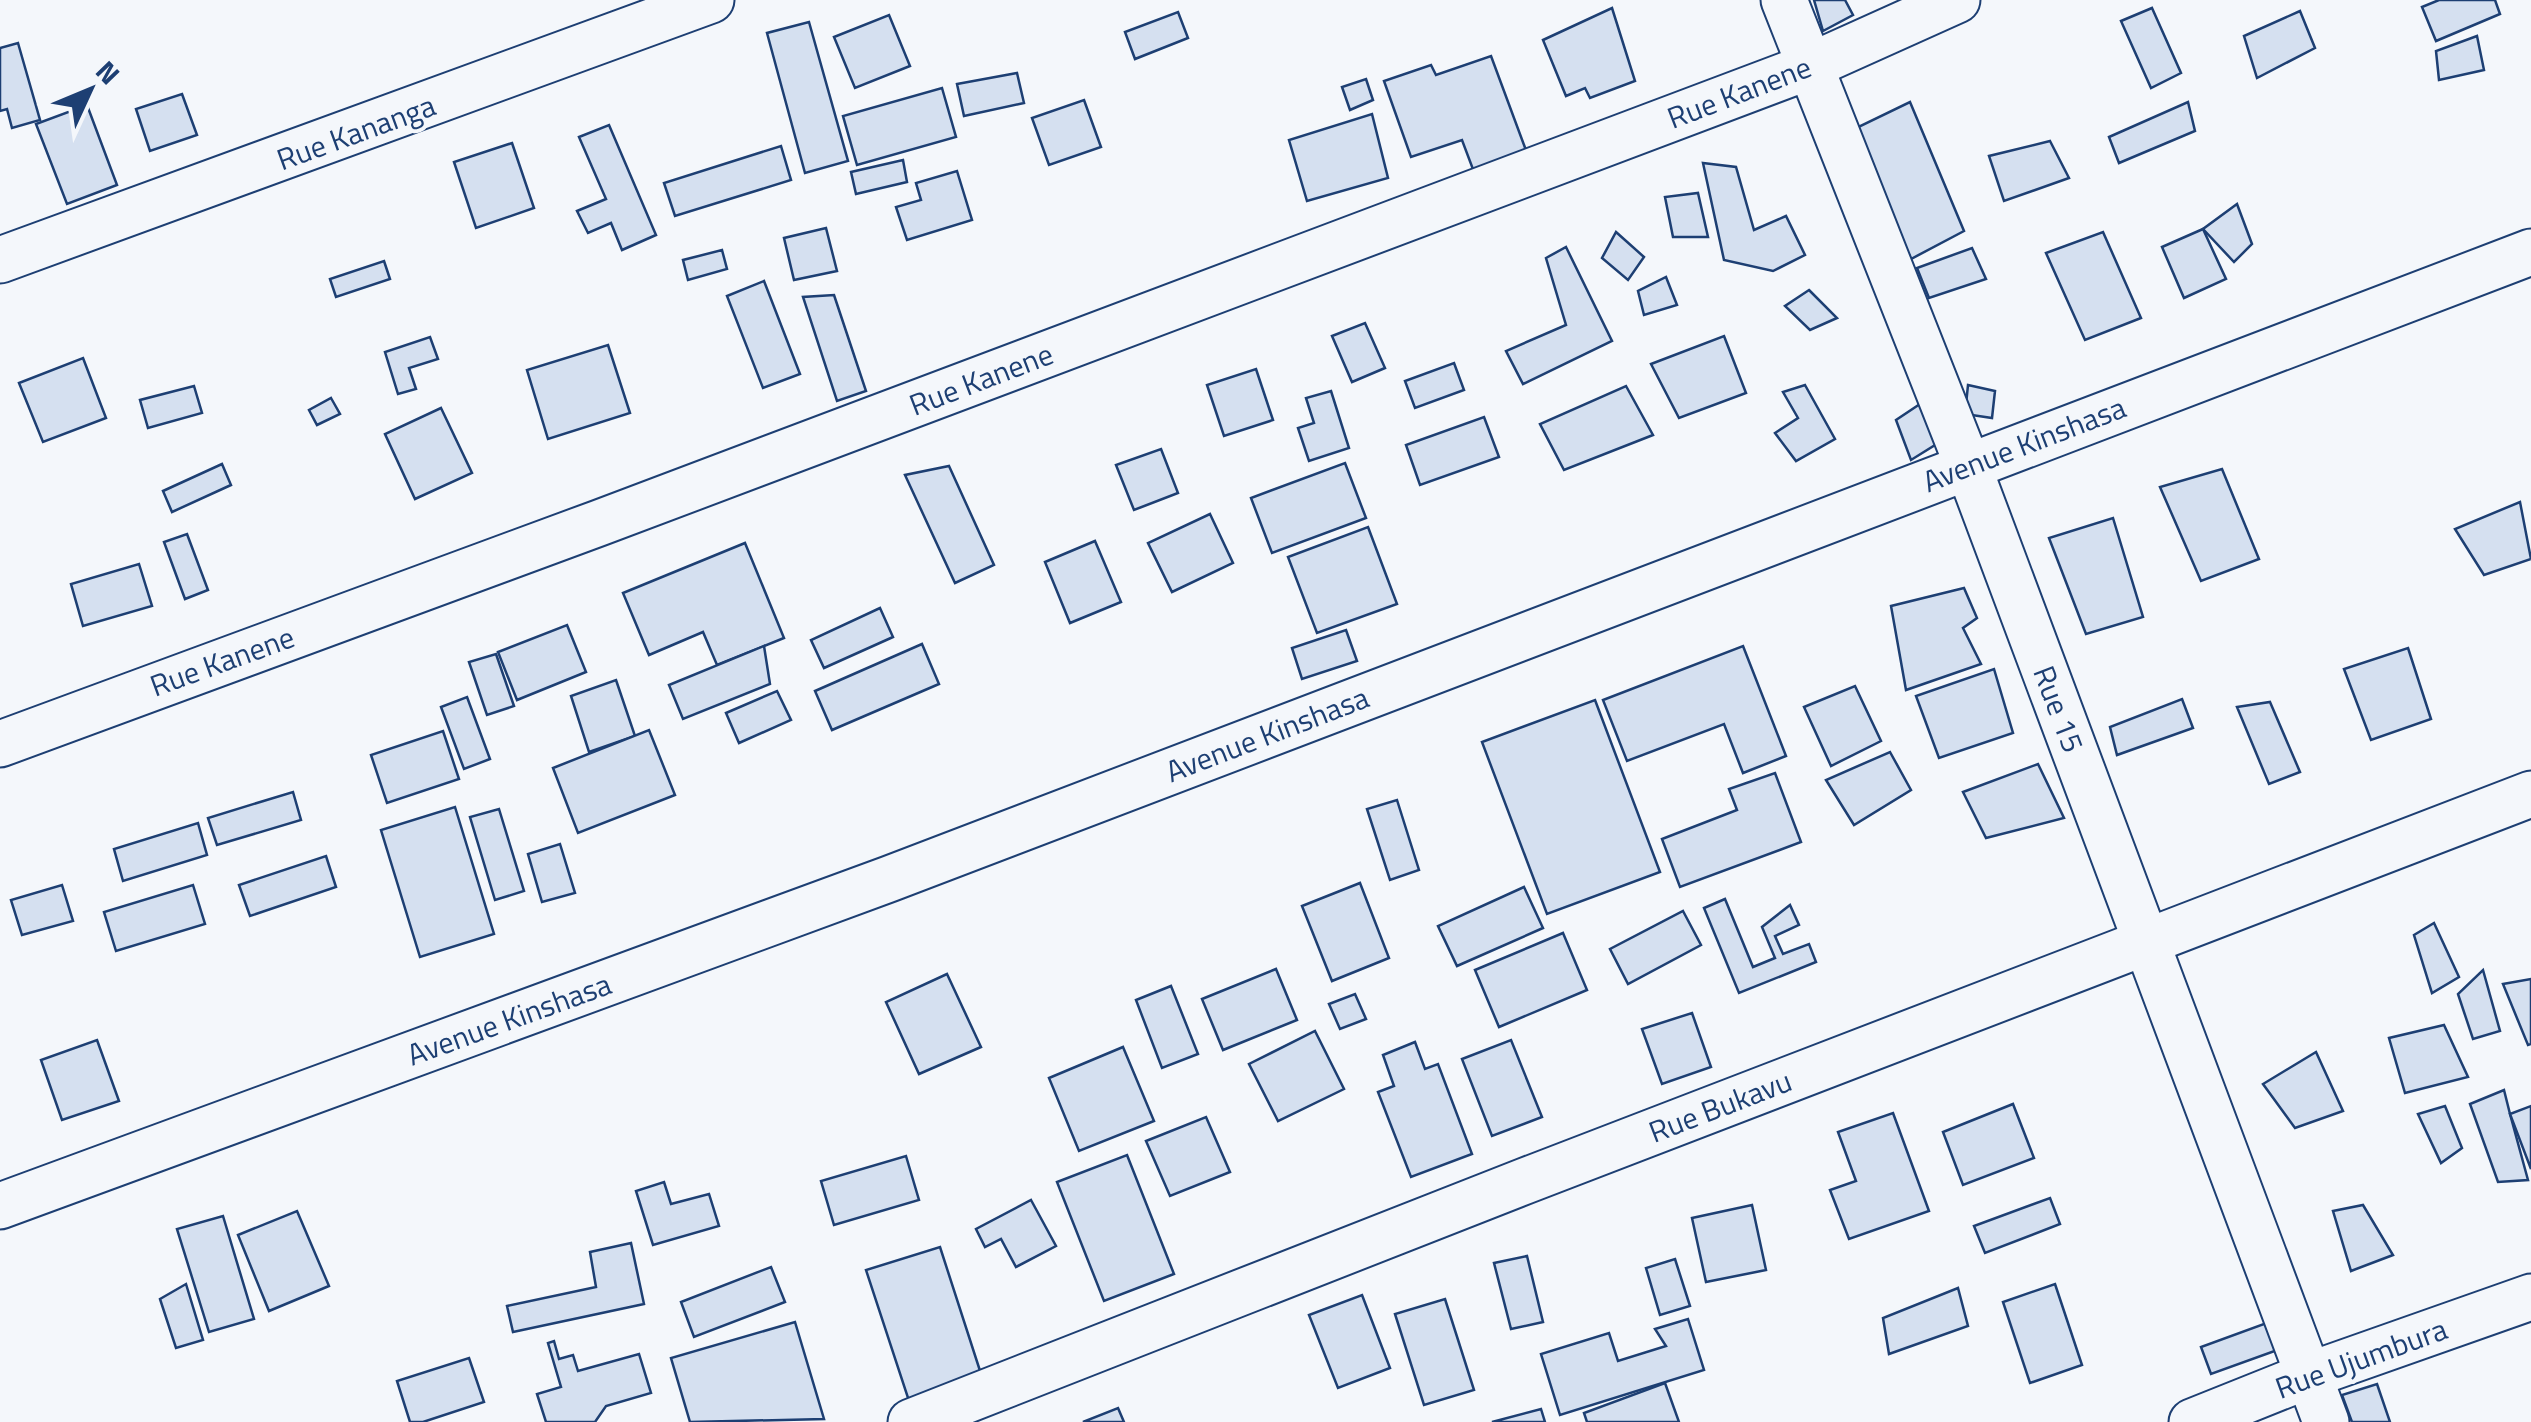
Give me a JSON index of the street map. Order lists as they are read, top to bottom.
{
  "streets": {
    "street": [
      "Rue Kanene",
      "Rue Kananga",
      "Avenue Kinshasa",
      "Rue 15",
      "Rue Bukavu",
      "Rue Ujumbura"
    ]
  },
  "crossings": [
    ["Rue Kanene", "Rue 15"],
    ["Avenue Kinshasa", "Rue 15"],
    ["Rue 15", "Rue Bukavu"],
    ["Rue 15", "Rue Ujumbura"]
  ],
  "north": "top right"
}
